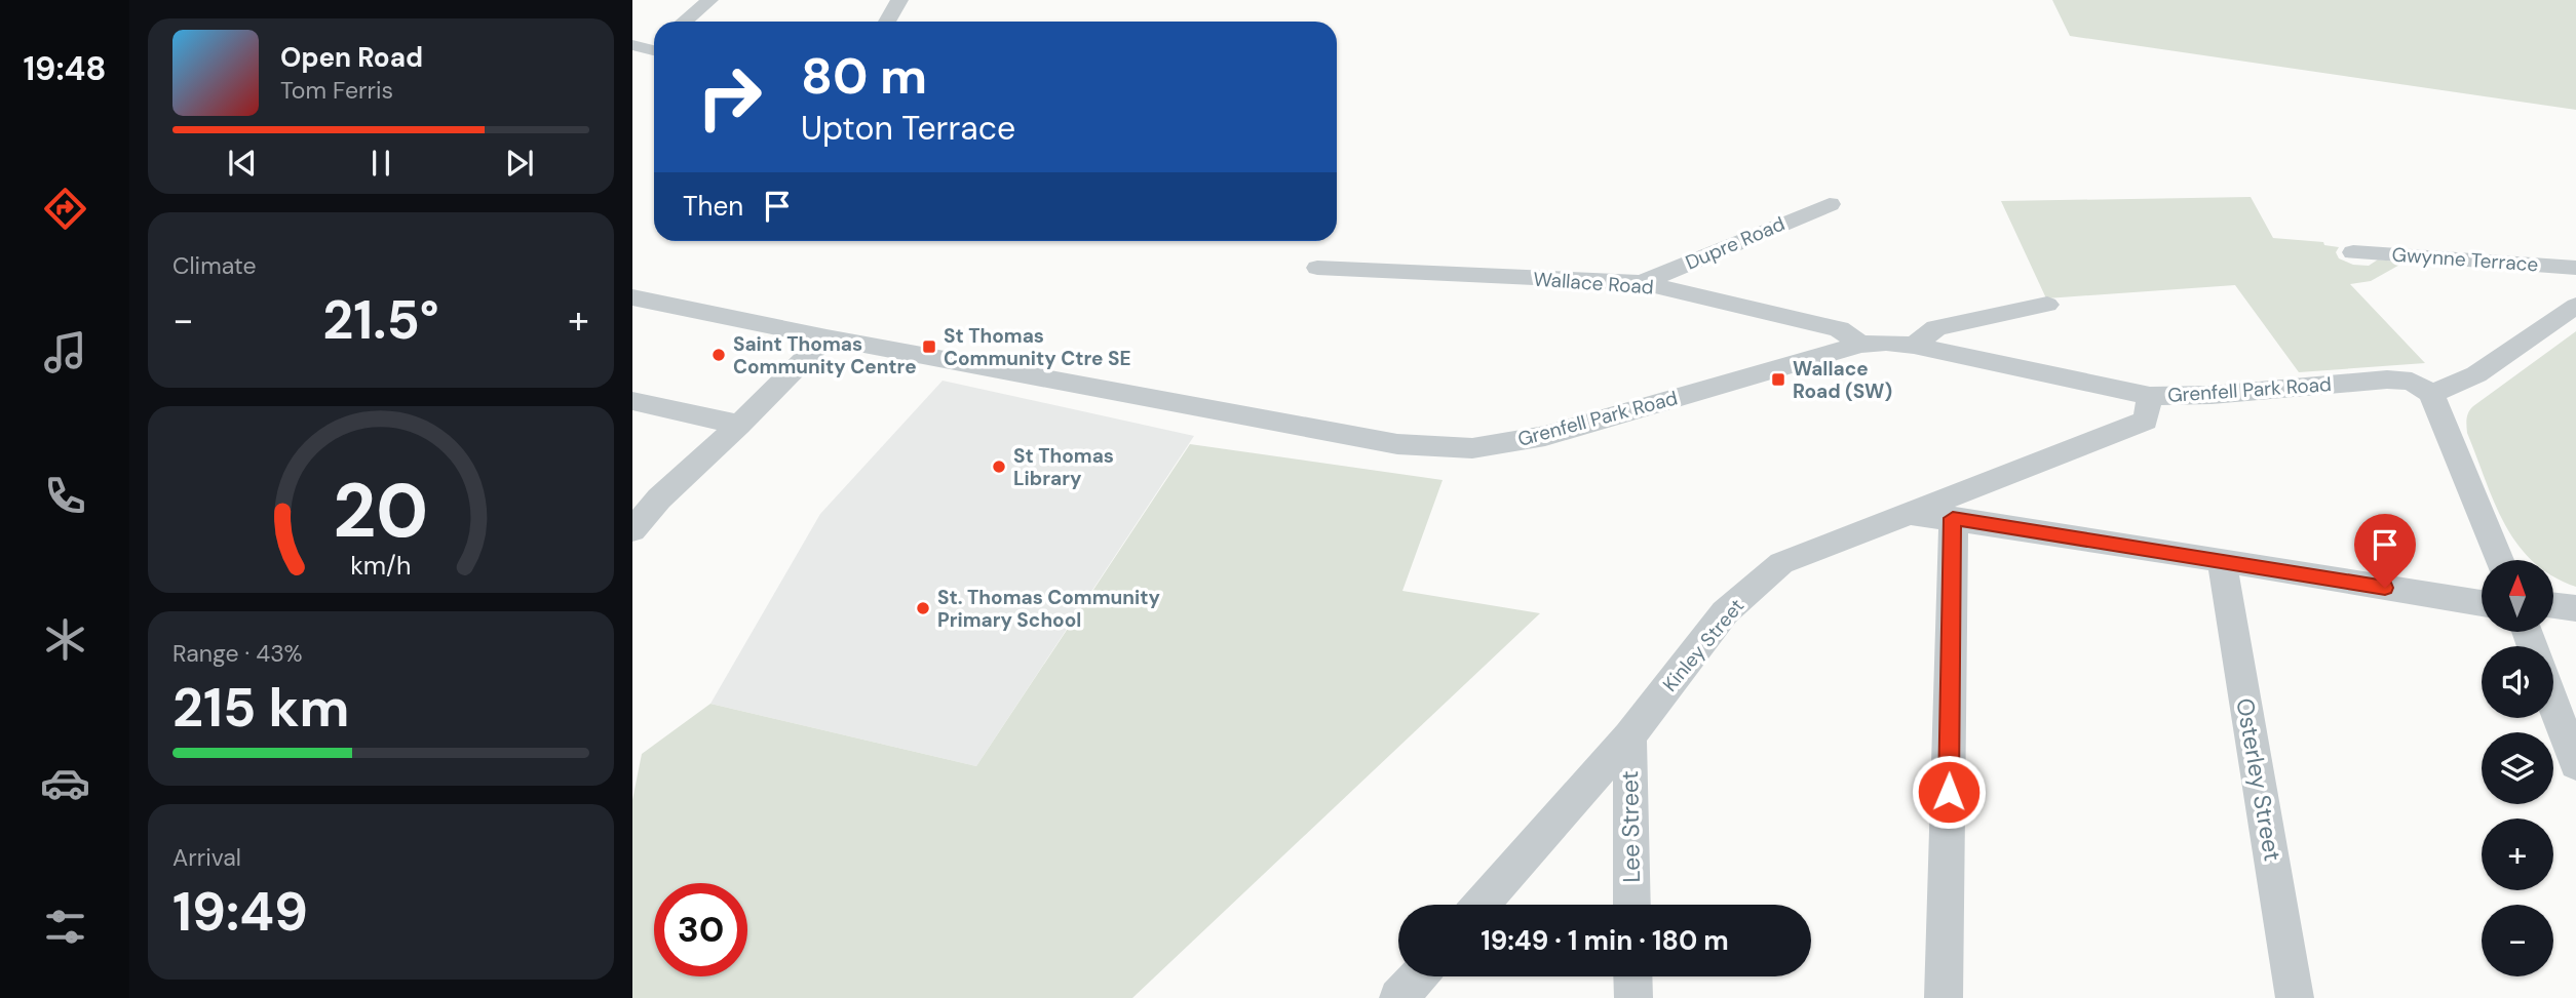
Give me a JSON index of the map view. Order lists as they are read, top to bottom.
{
  "streets": {
    "street": [
      "Dupre Road",
      "Gwynne Terrace",
      "Wallace Road",
      "Grenfell Park Road",
      "Kinley Street",
      "Osterley Street",
      "Lee Street"
    ]
  },
  "crossings": [
    ["Dupre Road", "Wallace Road"],
    ["Wallace Road", "Grenfell Park Road"],
    ["Grenfell Park Road", "Kinley Street"],
    ["Kinley Street", "Lee Street"]
  ],
  "places": {
    "transit": ["St Thomas Community Ctre SE", "Wallace Road (SW)"],
    "other": ["Saint Thomas Community Centre", "St Thomas Library", "St. Thomas Community Primary School"]
  },
  "north": "top",
  "page": {
    "tabs": "19:48",
    "turn": ["80 m", "Upton Terrace"],
    "song": ["Open Road", "Tom Ferris"],
    "then": "Then",
    "tile": [
      "Climate",
      ["Range · 43%", "215 km"],
      ["Arrival", "19:49"]
    ],
    "heat": ["−", "21.5°", "+"],
    "map_buttons": ["+", "−"],
    "limit": "30",
    "trip": "19:49 · 1 min · 180 m",
    "gauge": ["20", "km/h"]
  }
}
